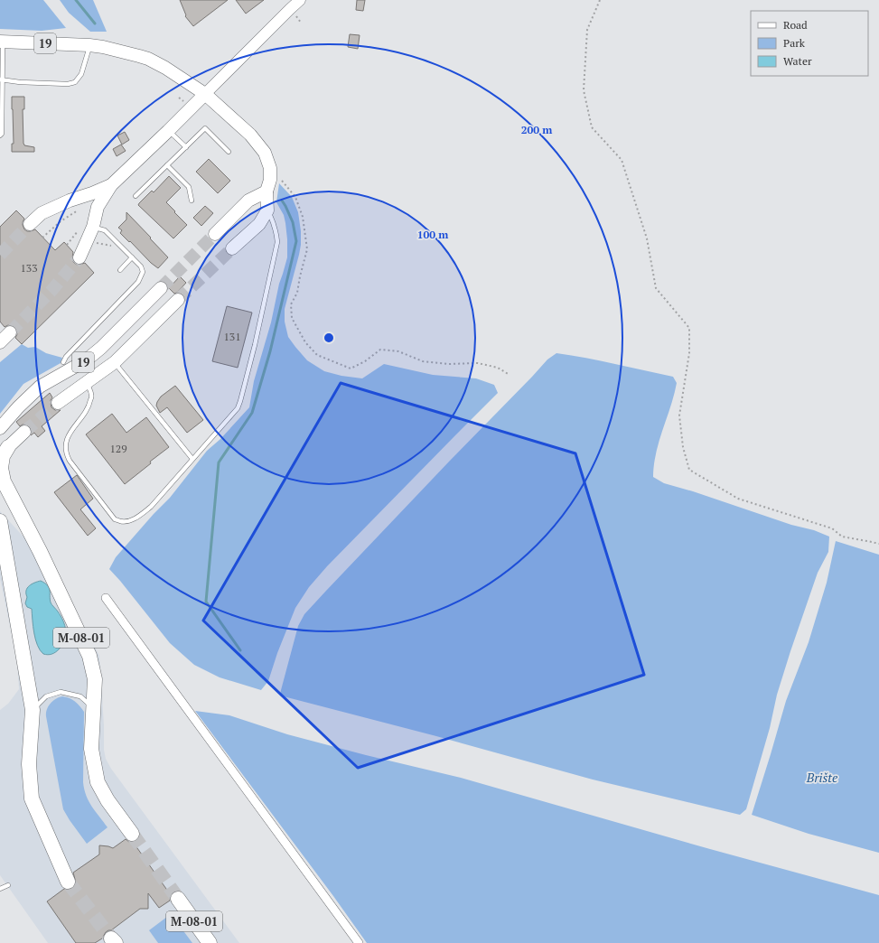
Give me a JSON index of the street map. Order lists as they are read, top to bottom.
{
  "streets": {
    "highway": ["М-08-01"],
    "main road": ["19"]
  },
  "parks": ["Brište"],
  "house_numbers": ["133", "131", "129"],
  "legend": ["Road", "Park", "Water"],
  "rings": ["200 m", "100 m"]
}
